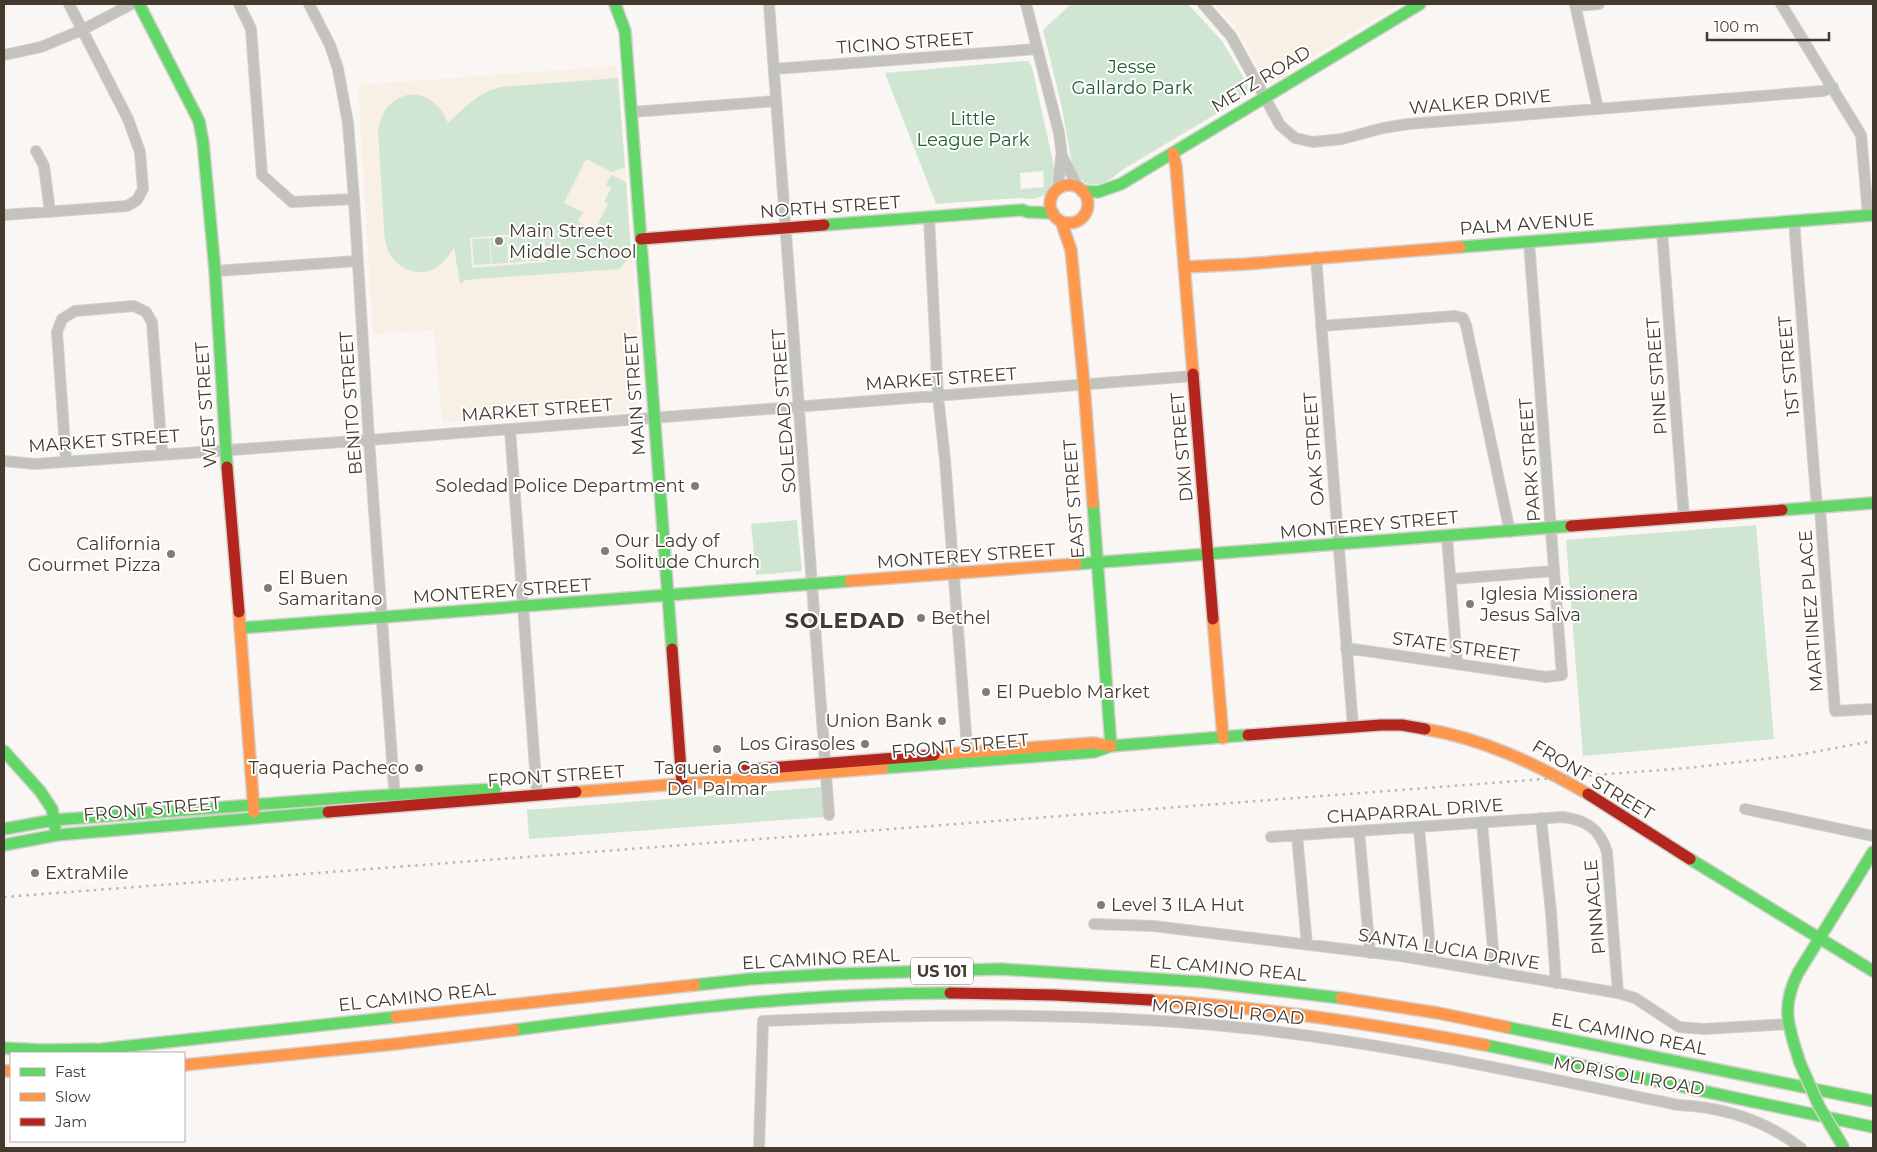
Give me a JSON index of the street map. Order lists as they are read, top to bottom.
{
  "streets": {
    "main road": [
      "METZ ROAD",
      "NORTH STREET",
      "PALM AVENUE",
      "MAIN STREET",
      "WEST STREET",
      "DIXI STREET",
      "EAST STREET",
      "MONTEREY STREET",
      "FRONT STREET",
      "EL CAMINO REAL",
      "US 101"
    ],
    "street": [
      "TICINO STREET",
      "WALKER DRIVE",
      "1ST STREET",
      "PINE STREET",
      "MARKET STREET",
      "BENITO STREET",
      "SOLEDAD STREET",
      "OAK STREET",
      "PARK STREET",
      "MARTINEZ PLACE",
      "STATE STREET",
      "CHAPARRAL DRIVE",
      "PINNACLE",
      "SANTA LUCIA DRIVE",
      "MORISOLI ROAD"
    ]
  },
  "crossings": [
    ["TICINO STREET", "SOLEDAD STREET"],
    ["METZ ROAD", "WALKER DRIVE"],
    ["METZ ROAD", "NORTH STREET"],
    ["METZ ROAD", "DIXI STREET"],
    ["METZ ROAD", "EAST STREET"],
    ["NORTH STREET", "MAIN STREET"],
    ["NORTH STREET", "SOLEDAD STREET"],
    ["NORTH STREET", "EAST STREET"],
    ["PALM AVENUE", "1ST STREET"],
    ["PALM AVENUE", "PINE STREET"],
    ["PALM AVENUE", "DIXI STREET"],
    ["PALM AVENUE", "OAK STREET"],
    ["PALM AVENUE", "PARK STREET"],
    ["1ST STREET", "MONTEREY STREET"],
    ["1ST STREET", "MARTINEZ PLACE"],
    ["PINE STREET", "MONTEREY STREET"],
    ["MARKET STREET", "MAIN STREET"],
    ["MARKET STREET", "BENITO STREET"],
    ["MARKET STREET", "WEST STREET"],
    ["MARKET STREET", "SOLEDAD STREET"],
    ["MARKET STREET", "DIXI STREET"],
    ["MARKET STREET", "EAST STREET"],
    ["MAIN STREET", "MONTEREY STREET"],
    ["MAIN STREET", "FRONT STREET"],
    ["BENITO STREET", "MONTEREY STREET"],
    ["BENITO STREET", "FRONT STREET"],
    ["WEST STREET", "MONTEREY STREET"],
    ["WEST STREET", "FRONT STREET"],
    ["SOLEDAD STREET", "MONTEREY STREET"],
    ["SOLEDAD STREET", "FRONT STREET"],
    ["DIXI STREET", "MONTEREY STREET"],
    ["DIXI STREET", "FRONT STREET"],
    ["OAK STREET", "MONTEREY STREET"],
    ["OAK STREET", "STATE STREET"],
    ["OAK STREET", "FRONT STREET"],
    ["PARK STREET", "MONTEREY STREET"],
    ["PARK STREET", "STATE STREET"],
    ["EAST STREET", "MONTEREY STREET"],
    ["EAST STREET", "FRONT STREET"],
    ["MONTEREY STREET", "MARTINEZ PLACE"],
    ["CHAPARRAL DRIVE", "PINNACLE"],
    ["PINNACLE", "SANTA LUCIA DRIVE"]
  ],
  "districts": ["SOLEDAD"],
  "parks": ["Jesse Gallardo Park", "Little League Park"],
  "places": [
    "Main Street Middle School",
    "Soledad Police Department",
    "Our Lady of Solitude Church",
    "California Gourmet Pizza",
    "El Buen Samaritano",
    "Iglesia Missionera Jesus Salva",
    "Bethel",
    "El Pueblo Market",
    "Union Bank",
    "Los Girasoles",
    "Taqueria Casa Del Palmar",
    "Taqueria Pacheco",
    "ExtraMile",
    "Level 3 ILA Hut"
  ],
  "legend": ["Fast", "Slow", "Jam"],
  "scale_bar": "100 m"
}
